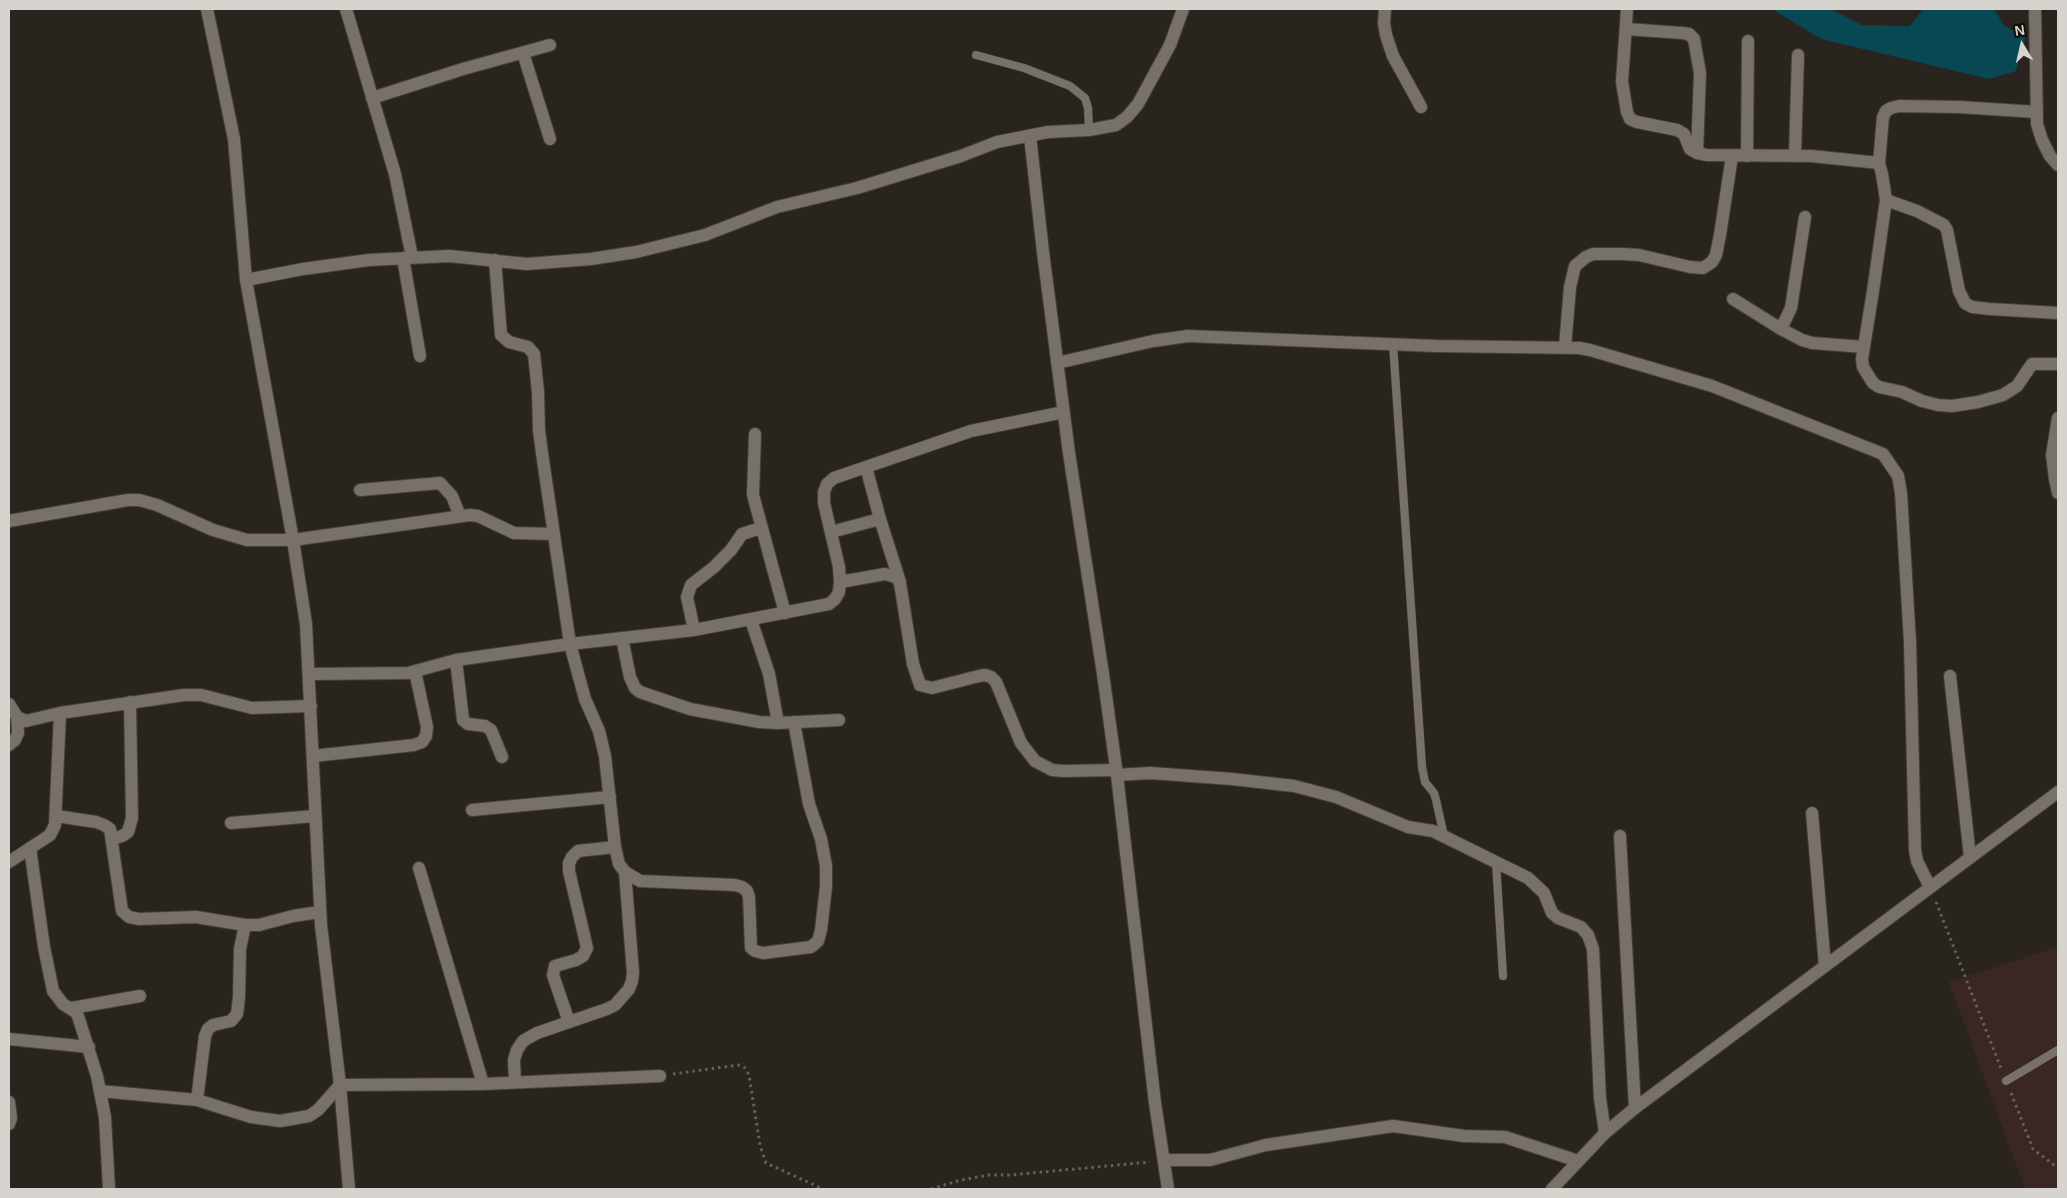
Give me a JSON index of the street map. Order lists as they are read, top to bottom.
{
  "north": "top"
}
